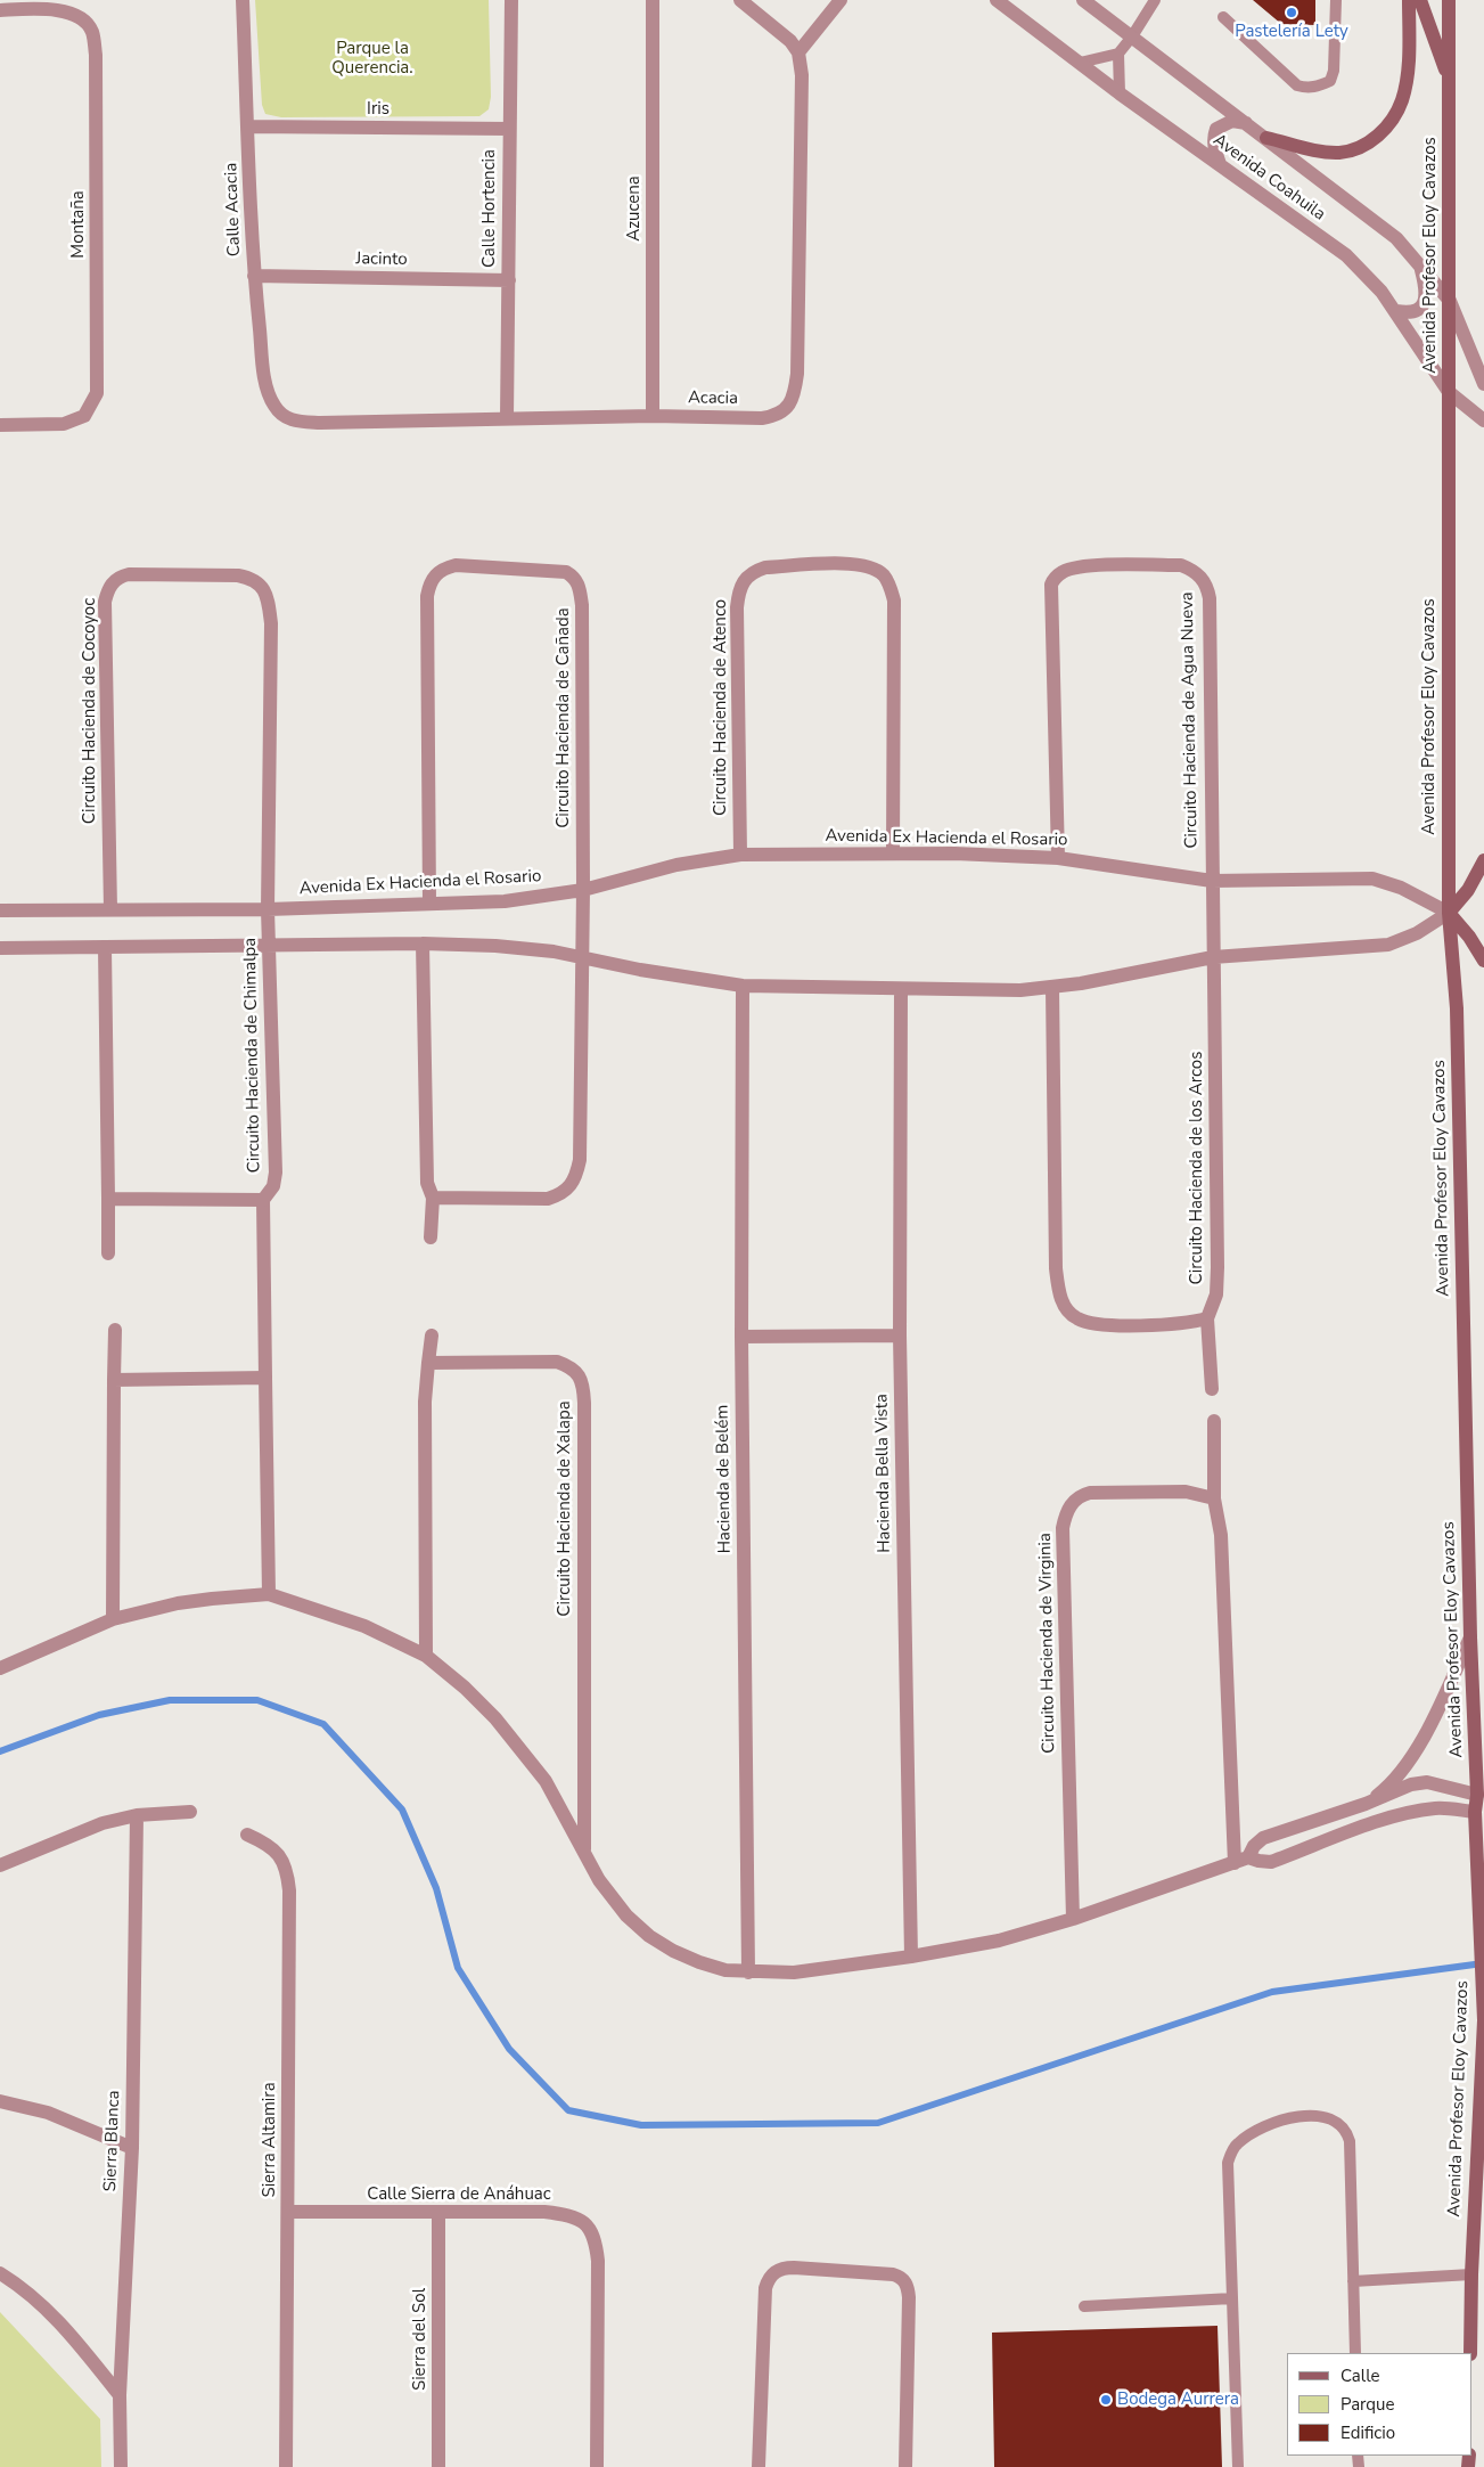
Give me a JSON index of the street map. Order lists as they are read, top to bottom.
{
  "streets": {
    "main road": ["Avenida Profesor Eloy Cavazos"],
    "street": [
      "Iris",
      "Avenida Coahuila",
      "Calle Hortencia",
      "Azucena",
      "Calle Acacia",
      "Montaña",
      "Jacinto",
      "Acacia",
      "Circuito Hacienda de Atenco",
      "Circuito Hacienda de Cocoyoc",
      "Circuito Hacienda de Cañada",
      "Circuito Hacienda de Agua Nueva",
      "Avenida Ex Hacienda el Rosario",
      "Circuito Hacienda de Chimalpa",
      "Circuito Hacienda de los Arcos",
      "Hacienda Bella Vista",
      "Hacienda de Belém",
      "Circuito Hacienda de Xalapa",
      "Circuito Hacienda de Virginia",
      "Sierra Altamira",
      "Sierra Blanca",
      "Calle Sierra de Anáhuac",
      "Sierra del Sol"
    ]
  },
  "crossings": [
    ["Iris", "Calle Hortencia"],
    ["Iris", "Calle Acacia"],
    ["Avenida Coahuila", "Avenida Profesor Eloy Cavazos"],
    ["Calle Hortencia", "Jacinto"],
    ["Calle Hortencia", "Acacia"],
    ["Azucena", "Acacia"],
    ["Calle Acacia", "Jacinto"],
    ["Calle Acacia", "Acacia"],
    ["Avenida Profesor Eloy Cavazos", "Avenida Ex Hacienda el Rosario"],
    ["Circuito Hacienda de Atenco", "Avenida Ex Hacienda el Rosario"],
    ["Circuito Hacienda de Cocoyoc", "Avenida Ex Hacienda el Rosario"],
    ["Circuito Hacienda de Cocoyoc", "Circuito Hacienda de Chimalpa"],
    ["Circuito Hacienda de Cañada", "Avenida Ex Hacienda el Rosario"],
    ["Circuito Hacienda de Agua Nueva", "Avenida Ex Hacienda el Rosario"],
    ["Circuito Hacienda de Agua Nueva", "Circuito Hacienda de los Arcos"],
    ["Avenida Ex Hacienda el Rosario", "Circuito Hacienda de Chimalpa"],
    ["Sierra Altamira", "Calle Sierra de Anáhuac"],
    ["Calle Sierra de Anáhuac", "Sierra del Sol"]
  ],
  "parks": ["Parque la Querencia."],
  "places": ["Pastelería Lety", "Bodega Aurrera"],
  "legend": ["Calle", "Parque", "Edificio"]
}
